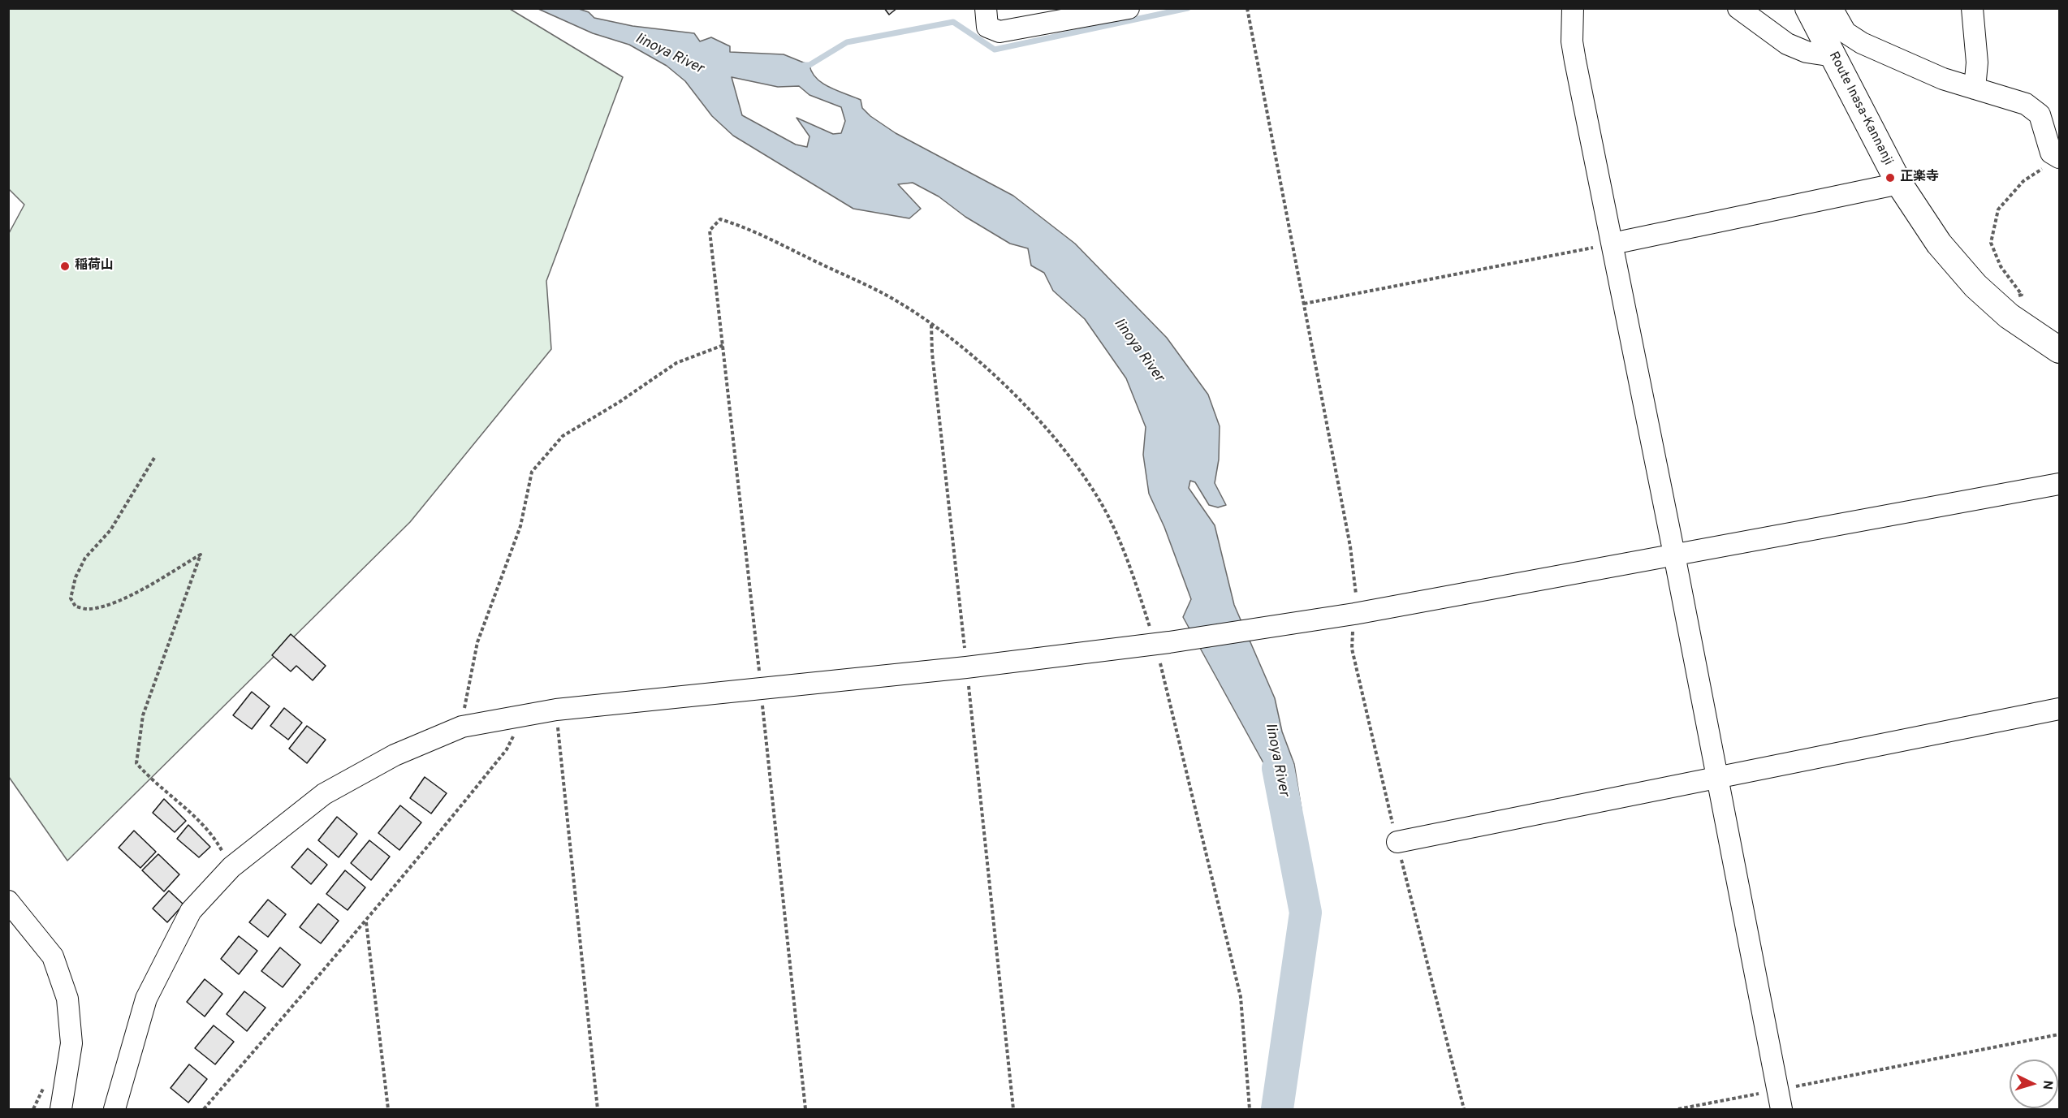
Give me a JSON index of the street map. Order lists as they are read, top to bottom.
{
  "streets": {
    "main road": ["Route Inasa-Kannanji"]
  },
  "water": ["Iinoya River"],
  "places": ["正楽寺", "稲荷山"],
  "north": "right"
}
